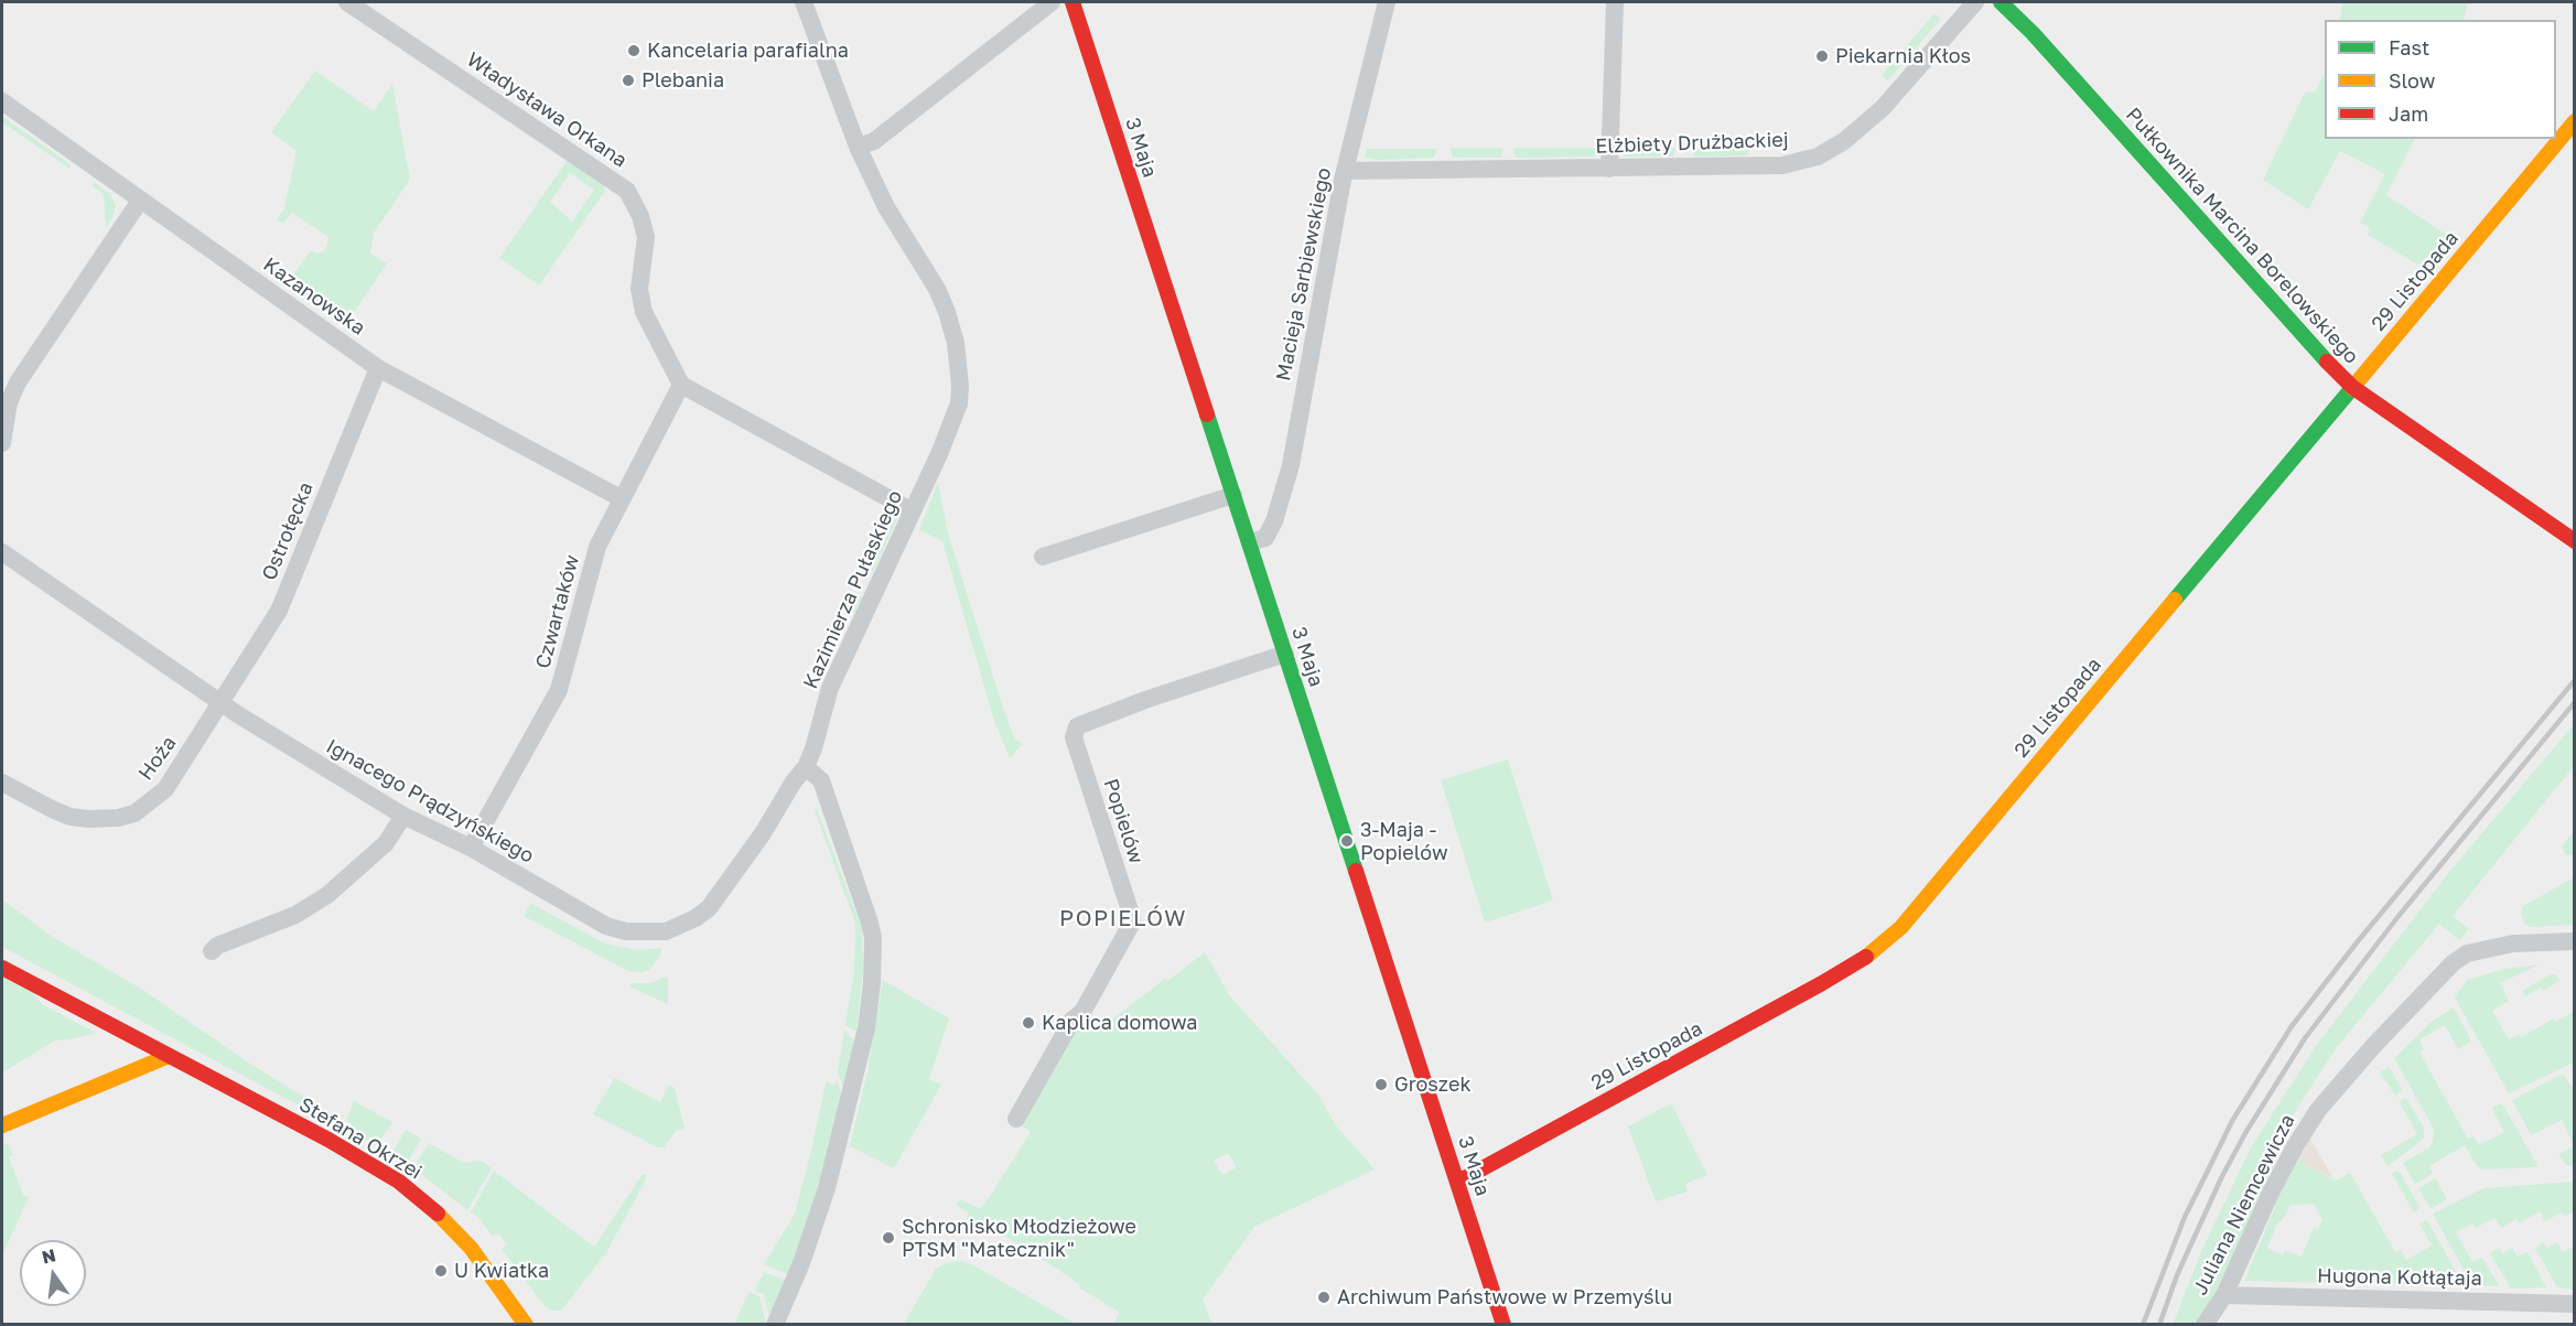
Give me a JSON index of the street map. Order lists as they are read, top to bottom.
{
  "streets": {
    "street": [
      "Władysława Orkana",
      "Elżbiety Drużbackiej",
      "3 Maja",
      "Pułkownika Marcina Borelowskiego",
      "Macieja Sarbiewskiego",
      "29 Listopada",
      "Kazanowska",
      "Ostrołęcka",
      "Kazimierza Pułaskiego",
      "Czwartaków",
      "Hoża",
      "Ignacego Prądzyńskiego",
      "Popielów",
      "Stefana Okrzei",
      "Juliana Niemcewicza",
      "Hugona Kołłątaja"
    ]
  },
  "crossings": [
    ["Władysława Orkana", "Czwartaków"],
    ["Elżbiety Drużbackiej", "Macieja Sarbiewskiego"],
    ["3 Maja", "Macieja Sarbiewskiego"],
    ["3 Maja", "29 Listopada"],
    ["3 Maja", "Popielów"],
    ["Pułkownika Marcina Borelowskiego", "29 Listopada"],
    ["Kazanowska", "Ostrołęcka"],
    ["Kazanowska", "Czwartaków"],
    ["Ostrołęcka", "Hoża"],
    ["Ostrołęcka", "Ignacego Prądzyńskiego"],
    ["Kazimierza Pułaskiego", "Ignacego Prądzyńskiego"],
    ["Czwartaków", "Ignacego Prądzyńskiego"],
    ["Hoża", "Ignacego Prądzyńskiego"],
    ["Juliana Niemcewicza", "Hugona Kołłątaja"]
  ],
  "districts": ["POPIELÓW"],
  "places": [
    "Kancelaria parafialna",
    "Piekarnia Kłos",
    "Plebania",
    "3-Maja - Popielów",
    "Kaplica domowa",
    "Groszek",
    "Schronisko Młodzieżowe PTSM \"Matecznik\"",
    "U Kwiatka",
    "Archiwum Państwowe w Przemyślu"
  ],
  "legend": ["Fast", "Slow", "Jam"],
  "north": "top"
}
